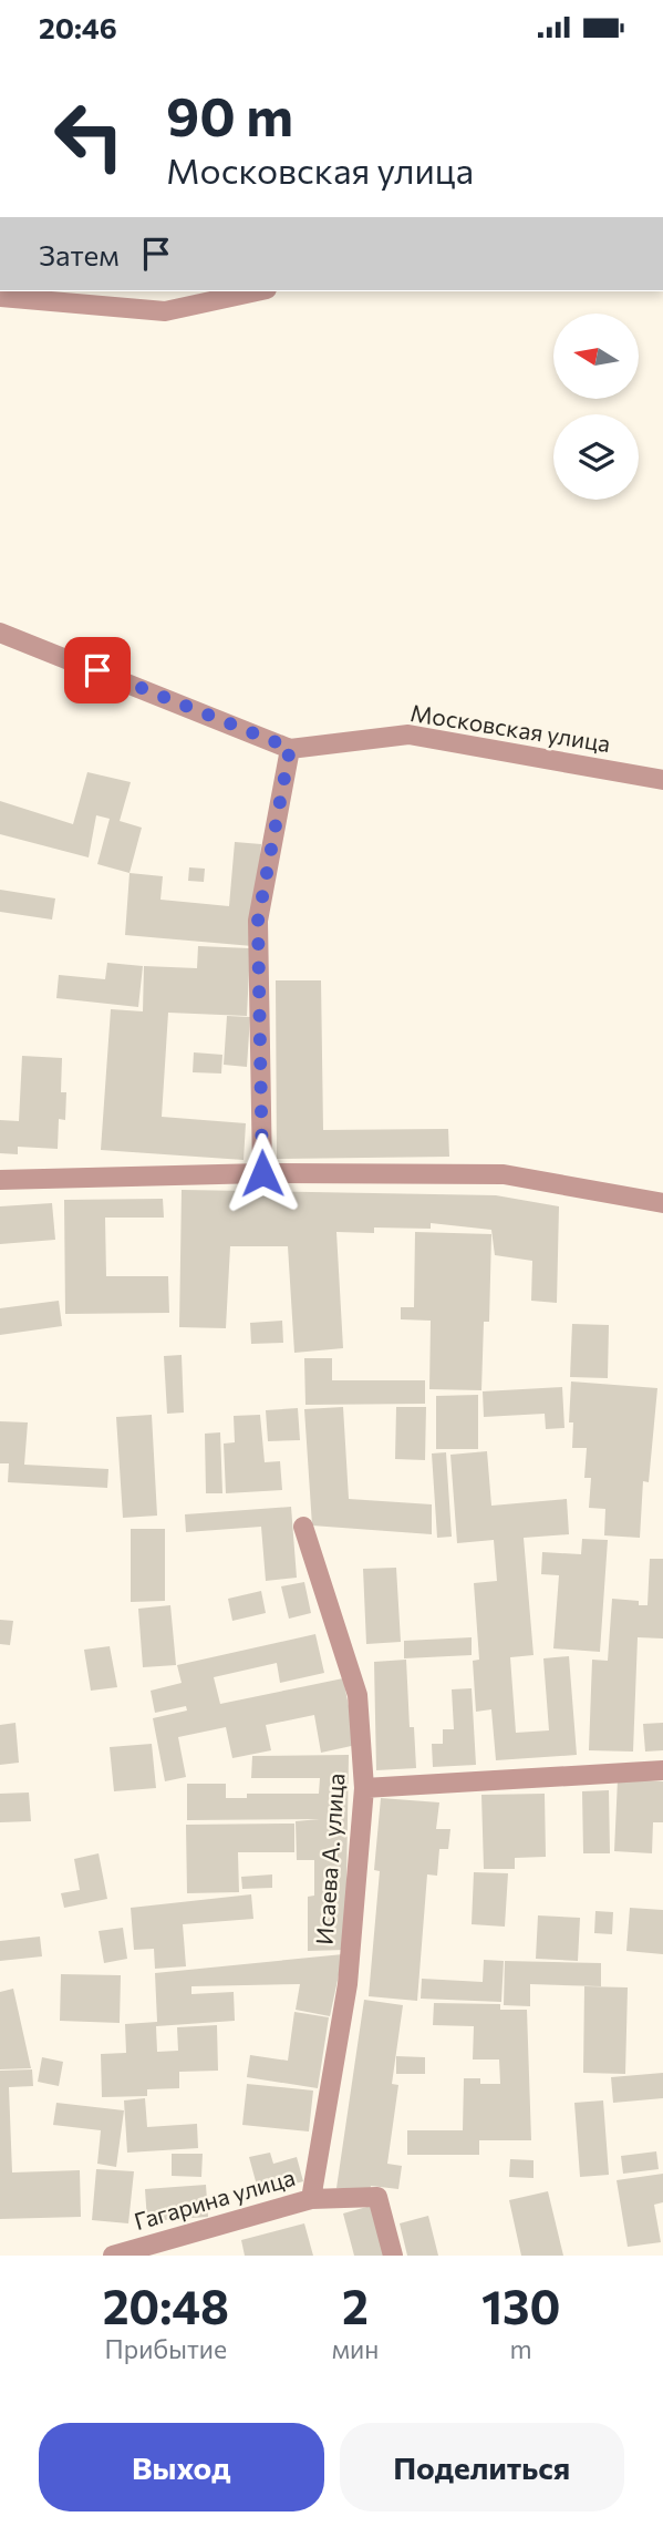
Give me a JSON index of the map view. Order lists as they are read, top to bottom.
{
  "streets": {
    "street": ["Московская улица", "Исаева А. улица", "Гагарина улица"]
  },
  "crossings": [
    ["Исаева А. улица", "Гагарина улица"]
  ],
  "north": "left",
  "page": {
    "status": "20:46",
    "turn": ["90 m", "Московская улица"],
    "then": "Затем",
    "eta": [
      "20:48",
      "Прибытие",
      "2",
      "мин",
      "130",
      "m"
    ],
    "buttons": ["Выход", "Поделиться"]
  }
}
